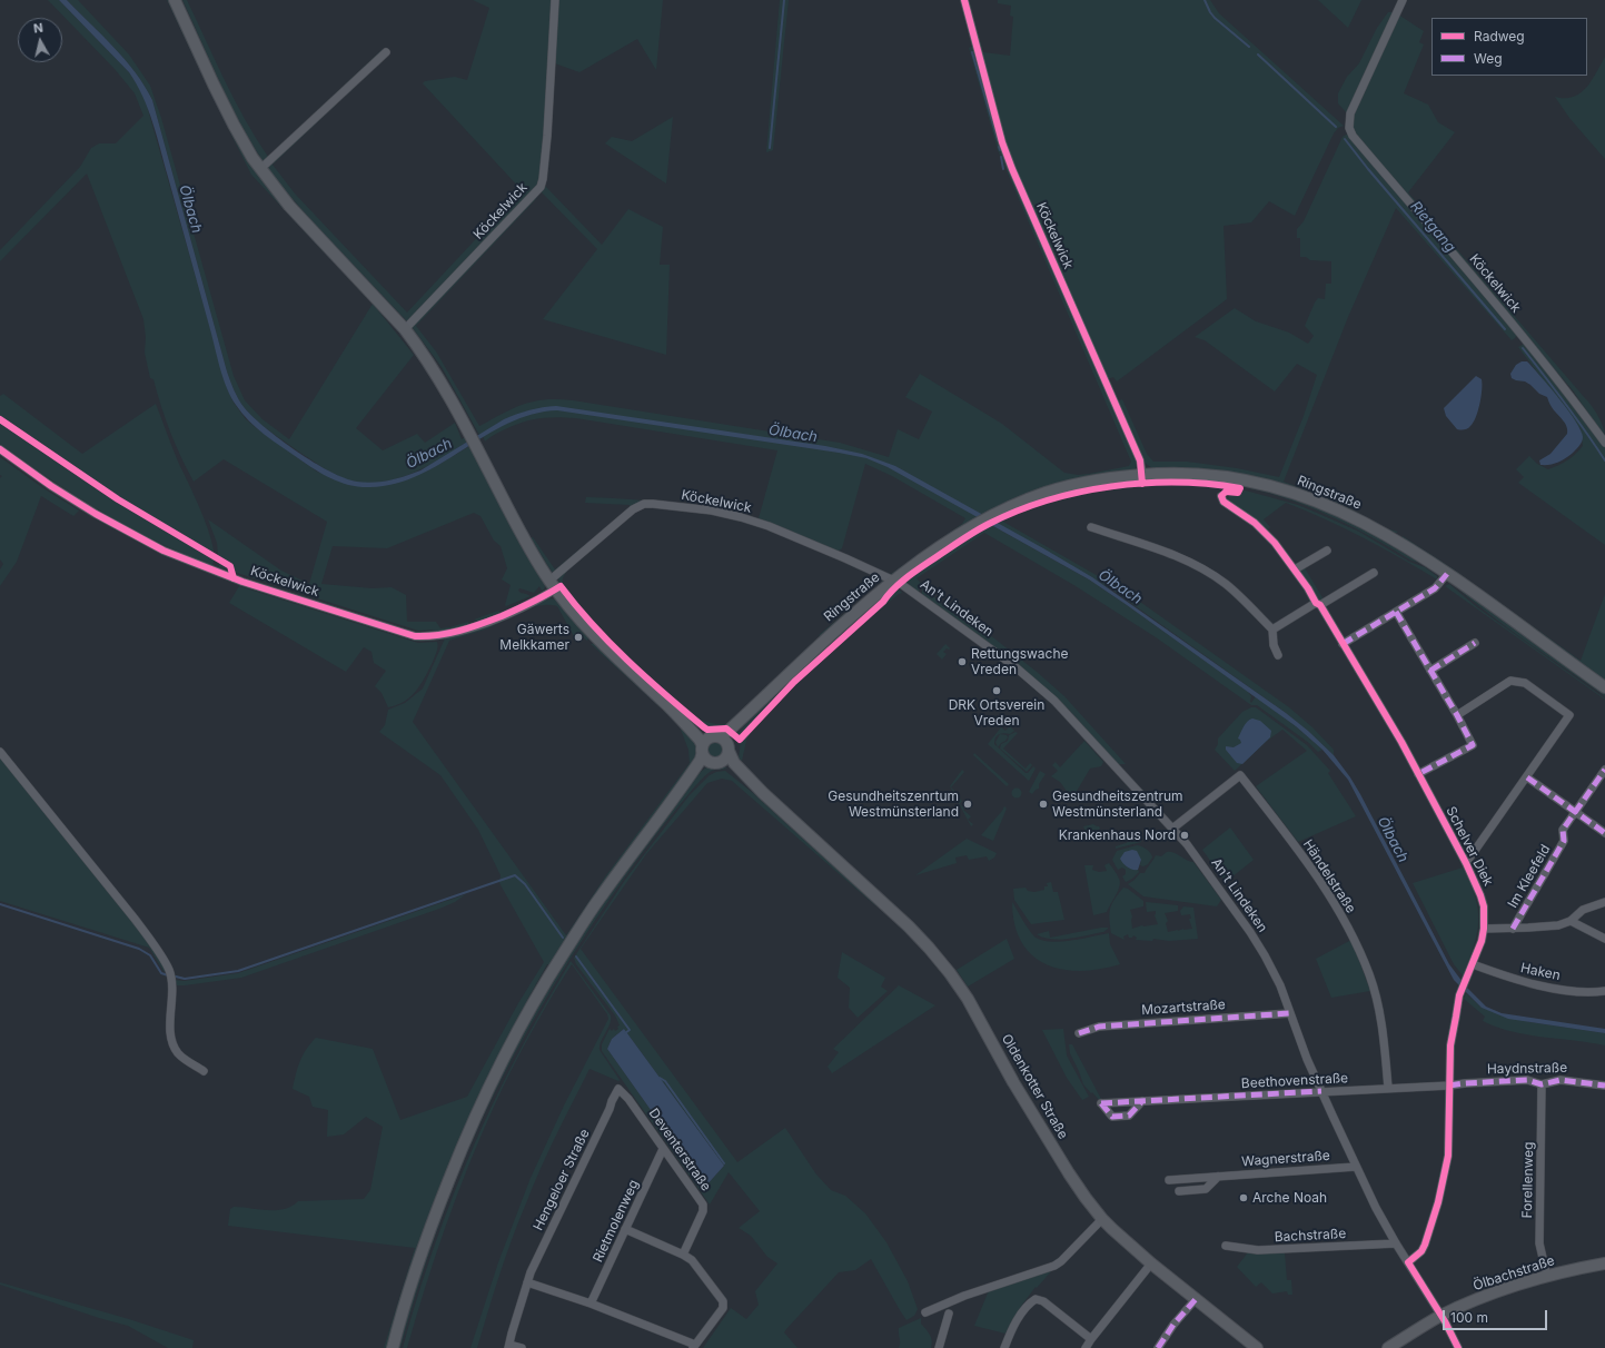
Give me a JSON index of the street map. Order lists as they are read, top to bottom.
{
  "streets": {
    "main road": ["Ringstraße", "Oldenkotter Straße", "Ölbachstraße"],
    "street": [
      "Köckelwick",
      "An't Lindeken",
      "Schelver Diek",
      "Händelstraße",
      "Im Kleefeld",
      "Haken",
      "Mozartstraße",
      "Haydnstraße",
      "Beethovenstraße",
      "Deventerstraße",
      "Wagnerstraße",
      "Hengeloer Straße",
      "Forellenweg",
      "Rietmolenweg",
      "Bachstraße"
    ]
  },
  "crossings": [
    ["Köckelwick", "Ringstraße"],
    ["Köckelwick", "An't Lindeken"],
    ["Ringstraße", "An't Lindeken"],
    ["An't Lindeken", "Schelver Diek"],
    ["An't Lindeken", "Händelstraße"],
    ["An't Lindeken", "Mozartstraße"],
    ["An't Lindeken", "Beethovenstraße"],
    ["An't Lindeken", "Wagnerstraße"],
    ["An't Lindeken", "Bachstraße"],
    ["An't Lindeken", "Ölbachstraße"],
    ["Schelver Diek", "Haken"],
    ["Schelver Diek", "Haydnstraße"],
    ["Schelver Diek", "Beethovenstraße"],
    ["Händelstraße", "Beethovenstraße"],
    ["Haydnstraße", "Beethovenstraße"],
    ["Haydnstraße", "Forellenweg"],
    ["Deventerstraße", "Hengeloer Straße"],
    ["Deventerstraße", "Rietmolenweg"],
    ["Forellenweg", "Ölbachstraße"]
  ],
  "water": ["Ölbach", "Rietgang"],
  "places": [
    "Gäwerts Melkkamer",
    "Rettungswache Vreden",
    "DRK Ortsverein Vreden",
    "Gesundheitszenrtum Westmünsterland",
    "Gesundheitszentrum Westmünsterland",
    "Krankenhaus Nord",
    "Arche Noah"
  ],
  "legend": ["Radweg", "Weg"],
  "scale_bar": "100 m",
  "north": "top"
}
